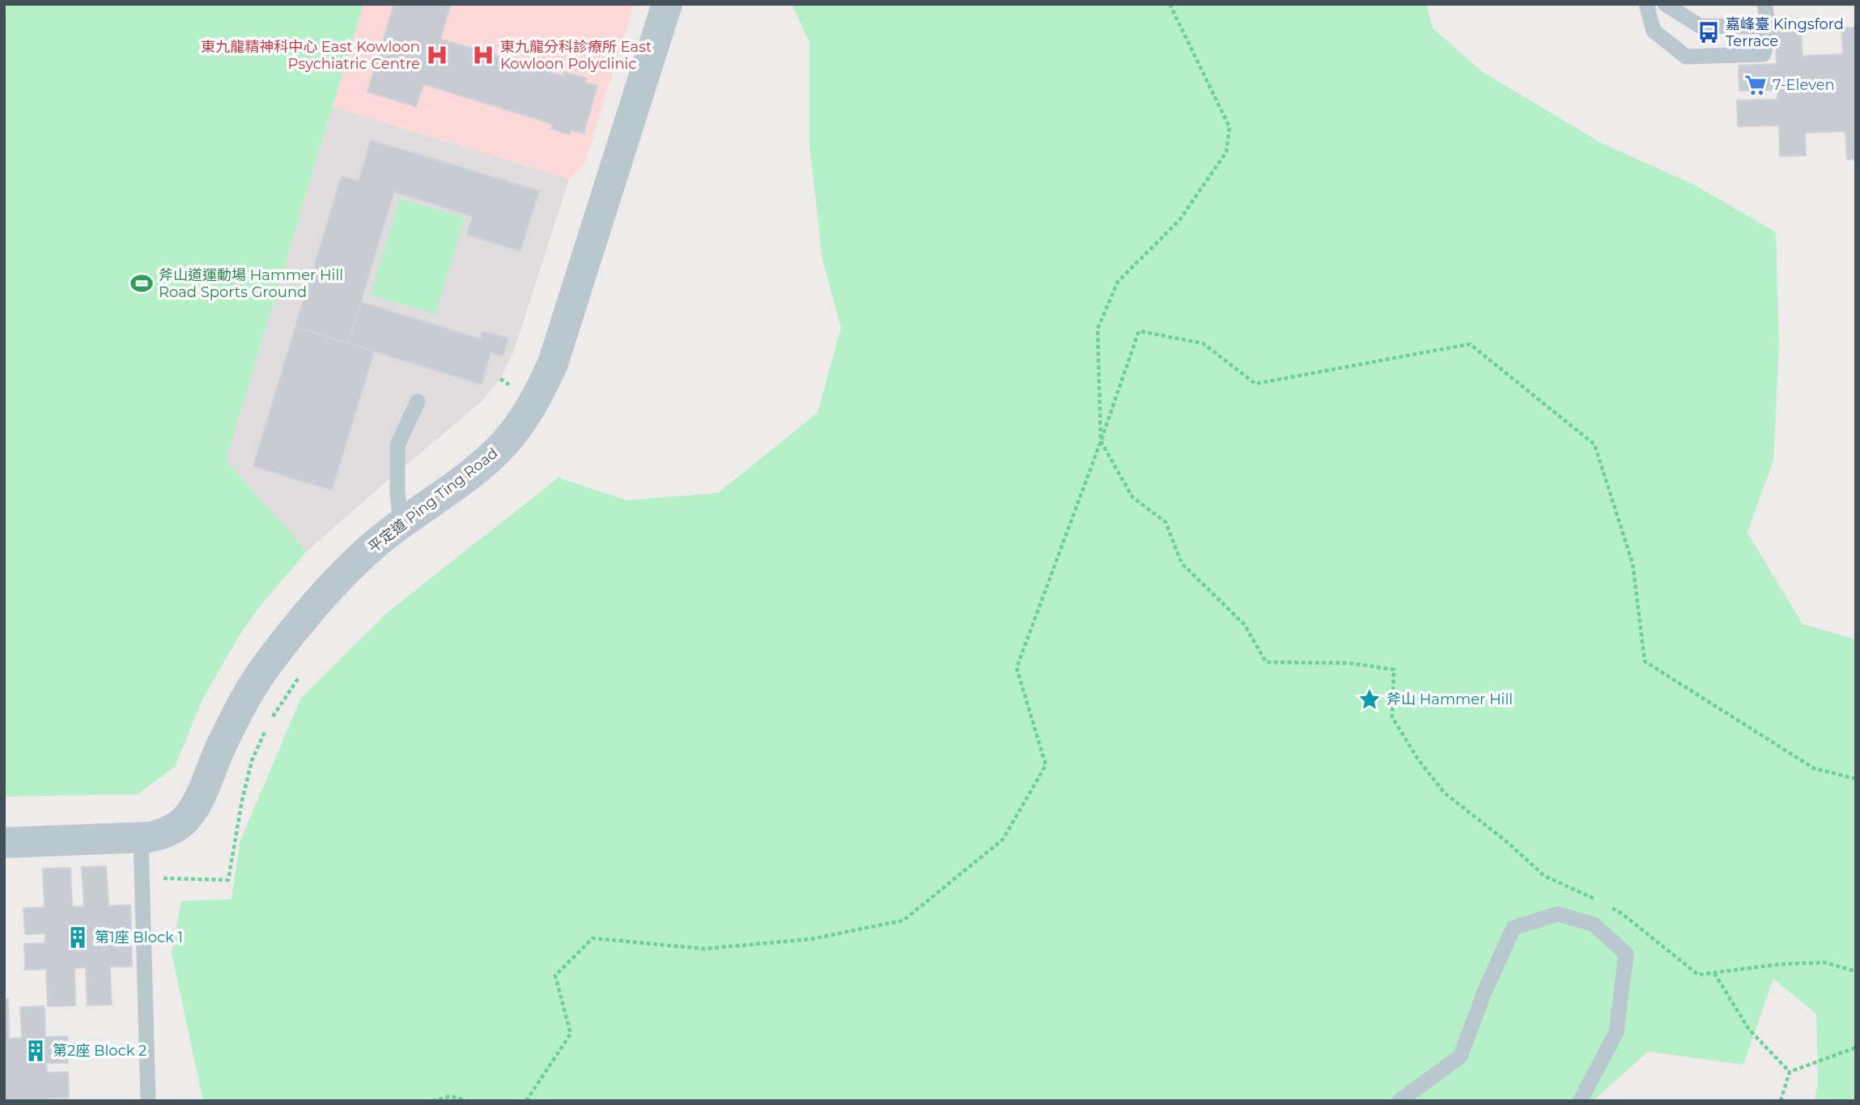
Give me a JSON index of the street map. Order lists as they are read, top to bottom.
{
  "streets": {
    "street": ["平定道 Ping Ting Road"]
  },
  "places": {
    "bus stop": ["嘉峰臺 Kingsford Terrace"],
    "hospital": ["東九龍精神科中心 East Kowloon Psychiatric Centre", "東九龍分科診療所 East Kowloon Polyclinic"],
    "supermarket": ["7-Eleven"],
    "sports": ["斧山道運動場 Hammer Hill Road Sports Ground"],
    "place": ["斧山 Hammer Hill"],
    "building": ["第1座 Block 1", "第2座 Block 2"]
  }
}
